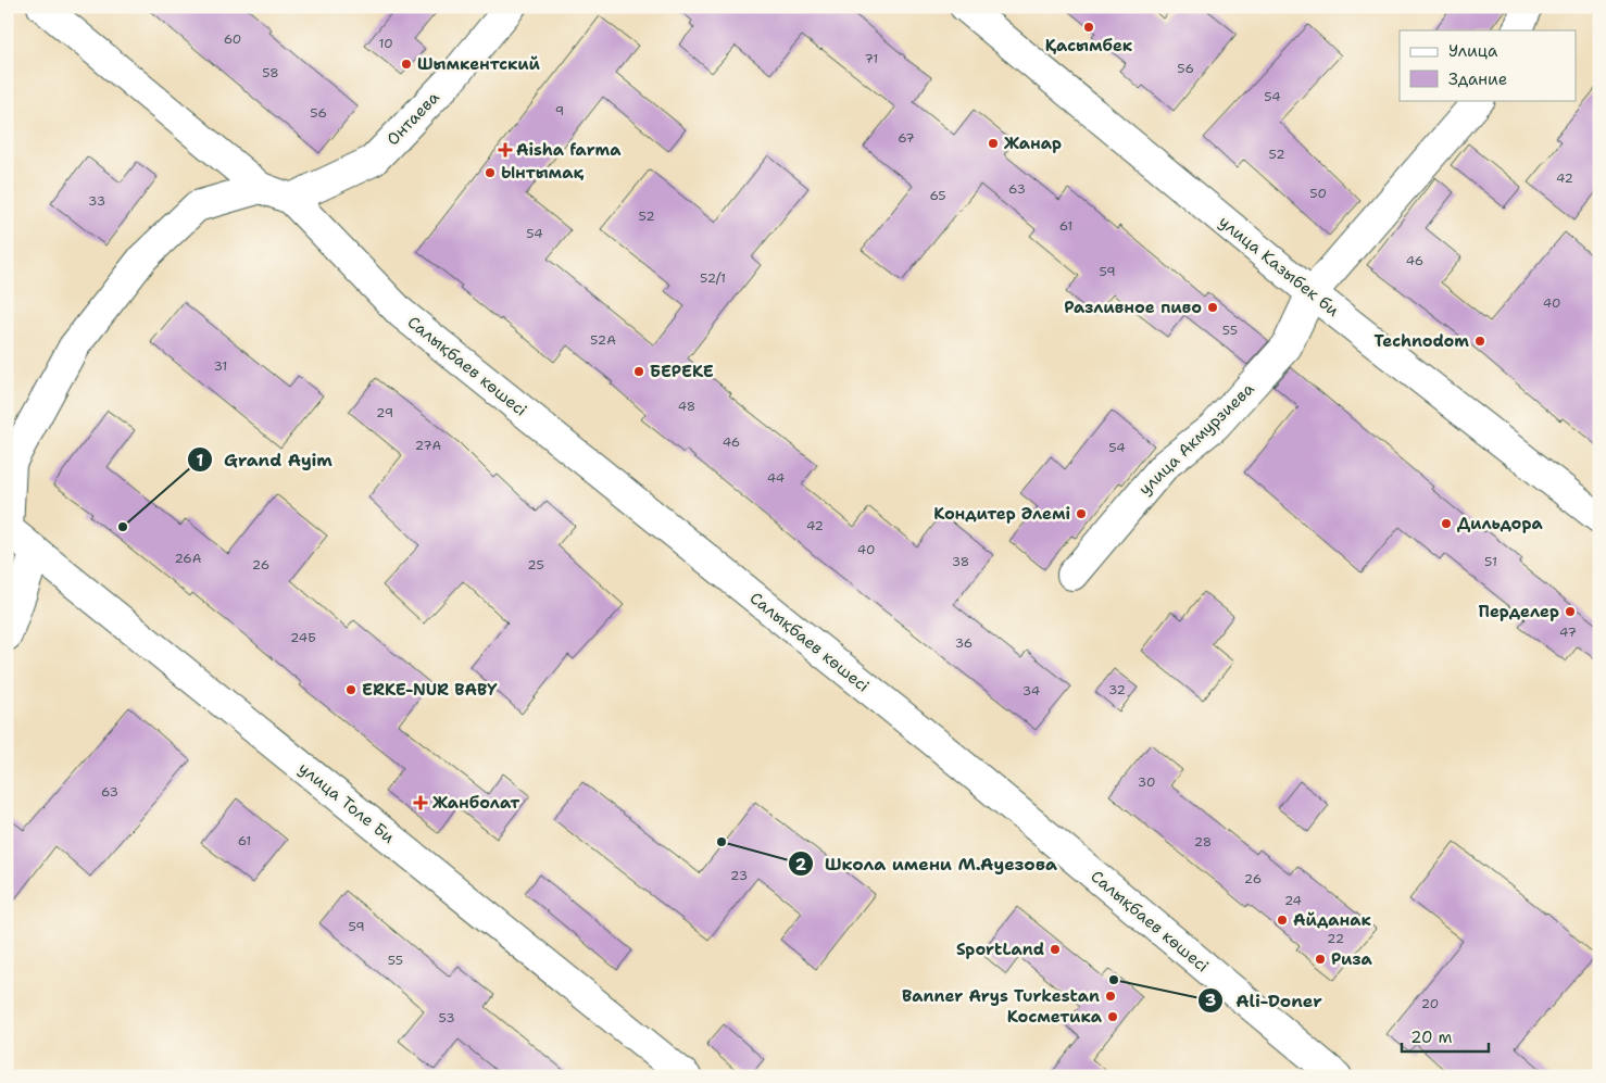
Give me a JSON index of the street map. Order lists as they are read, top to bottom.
{
  "streets": {
    "street": [
      "Онтаева",
      "улица Казыбек би",
      "Салықбаев көшесі",
      "улица Акмурзиева",
      "улица Толе Би"
    ]
  },
  "crossings": [
    ["Онтаева", "Салықбаев көшесі"],
    ["улица Казыбек би", "улица Акмурзиева"]
  ],
  "places": {
    "other": [
      "Қасымбек",
      "Шымкентский",
      "Жанар",
      "Ынтымақ",
      "Разливное пиво",
      "Technodom",
      "БЕРЕКЕ",
      "Кондитер Әлемі",
      "Дильдора",
      "Grand Ayim",
      "Перделер",
      "ERKE-NUR BABY",
      "Школа имени М.Ауезова",
      "Айданак",
      "SportLand",
      "Риза",
      "Ali-Doner",
      "Banner Arys Turkestan",
      "Косметика"
    ],
    "health": ["Aisha farma", "Жанболат"]
  },
  "house_numbers": [
    "60",
    "10",
    "71",
    "56",
    "58",
    "54",
    "9",
    "56",
    "67",
    "52",
    "42",
    "63",
    "50",
    "65",
    "33",
    "52",
    "61",
    "54",
    "46",
    "59",
    "52/1",
    "40",
    "55",
    "52А",
    "31",
    "48",
    "29",
    "46",
    "27А",
    "54",
    "44",
    "42",
    "40",
    "26А",
    "38",
    "51",
    "26",
    "25",
    "47",
    "24Б",
    "36",
    "32",
    "34",
    "30",
    "63",
    "61",
    "28",
    "23",
    "26",
    "24",
    "59",
    "22",
    "55",
    "20",
    "53"
  ],
  "legend": ["Улица", "Здание"],
  "scale_bar": "20 m"
}
